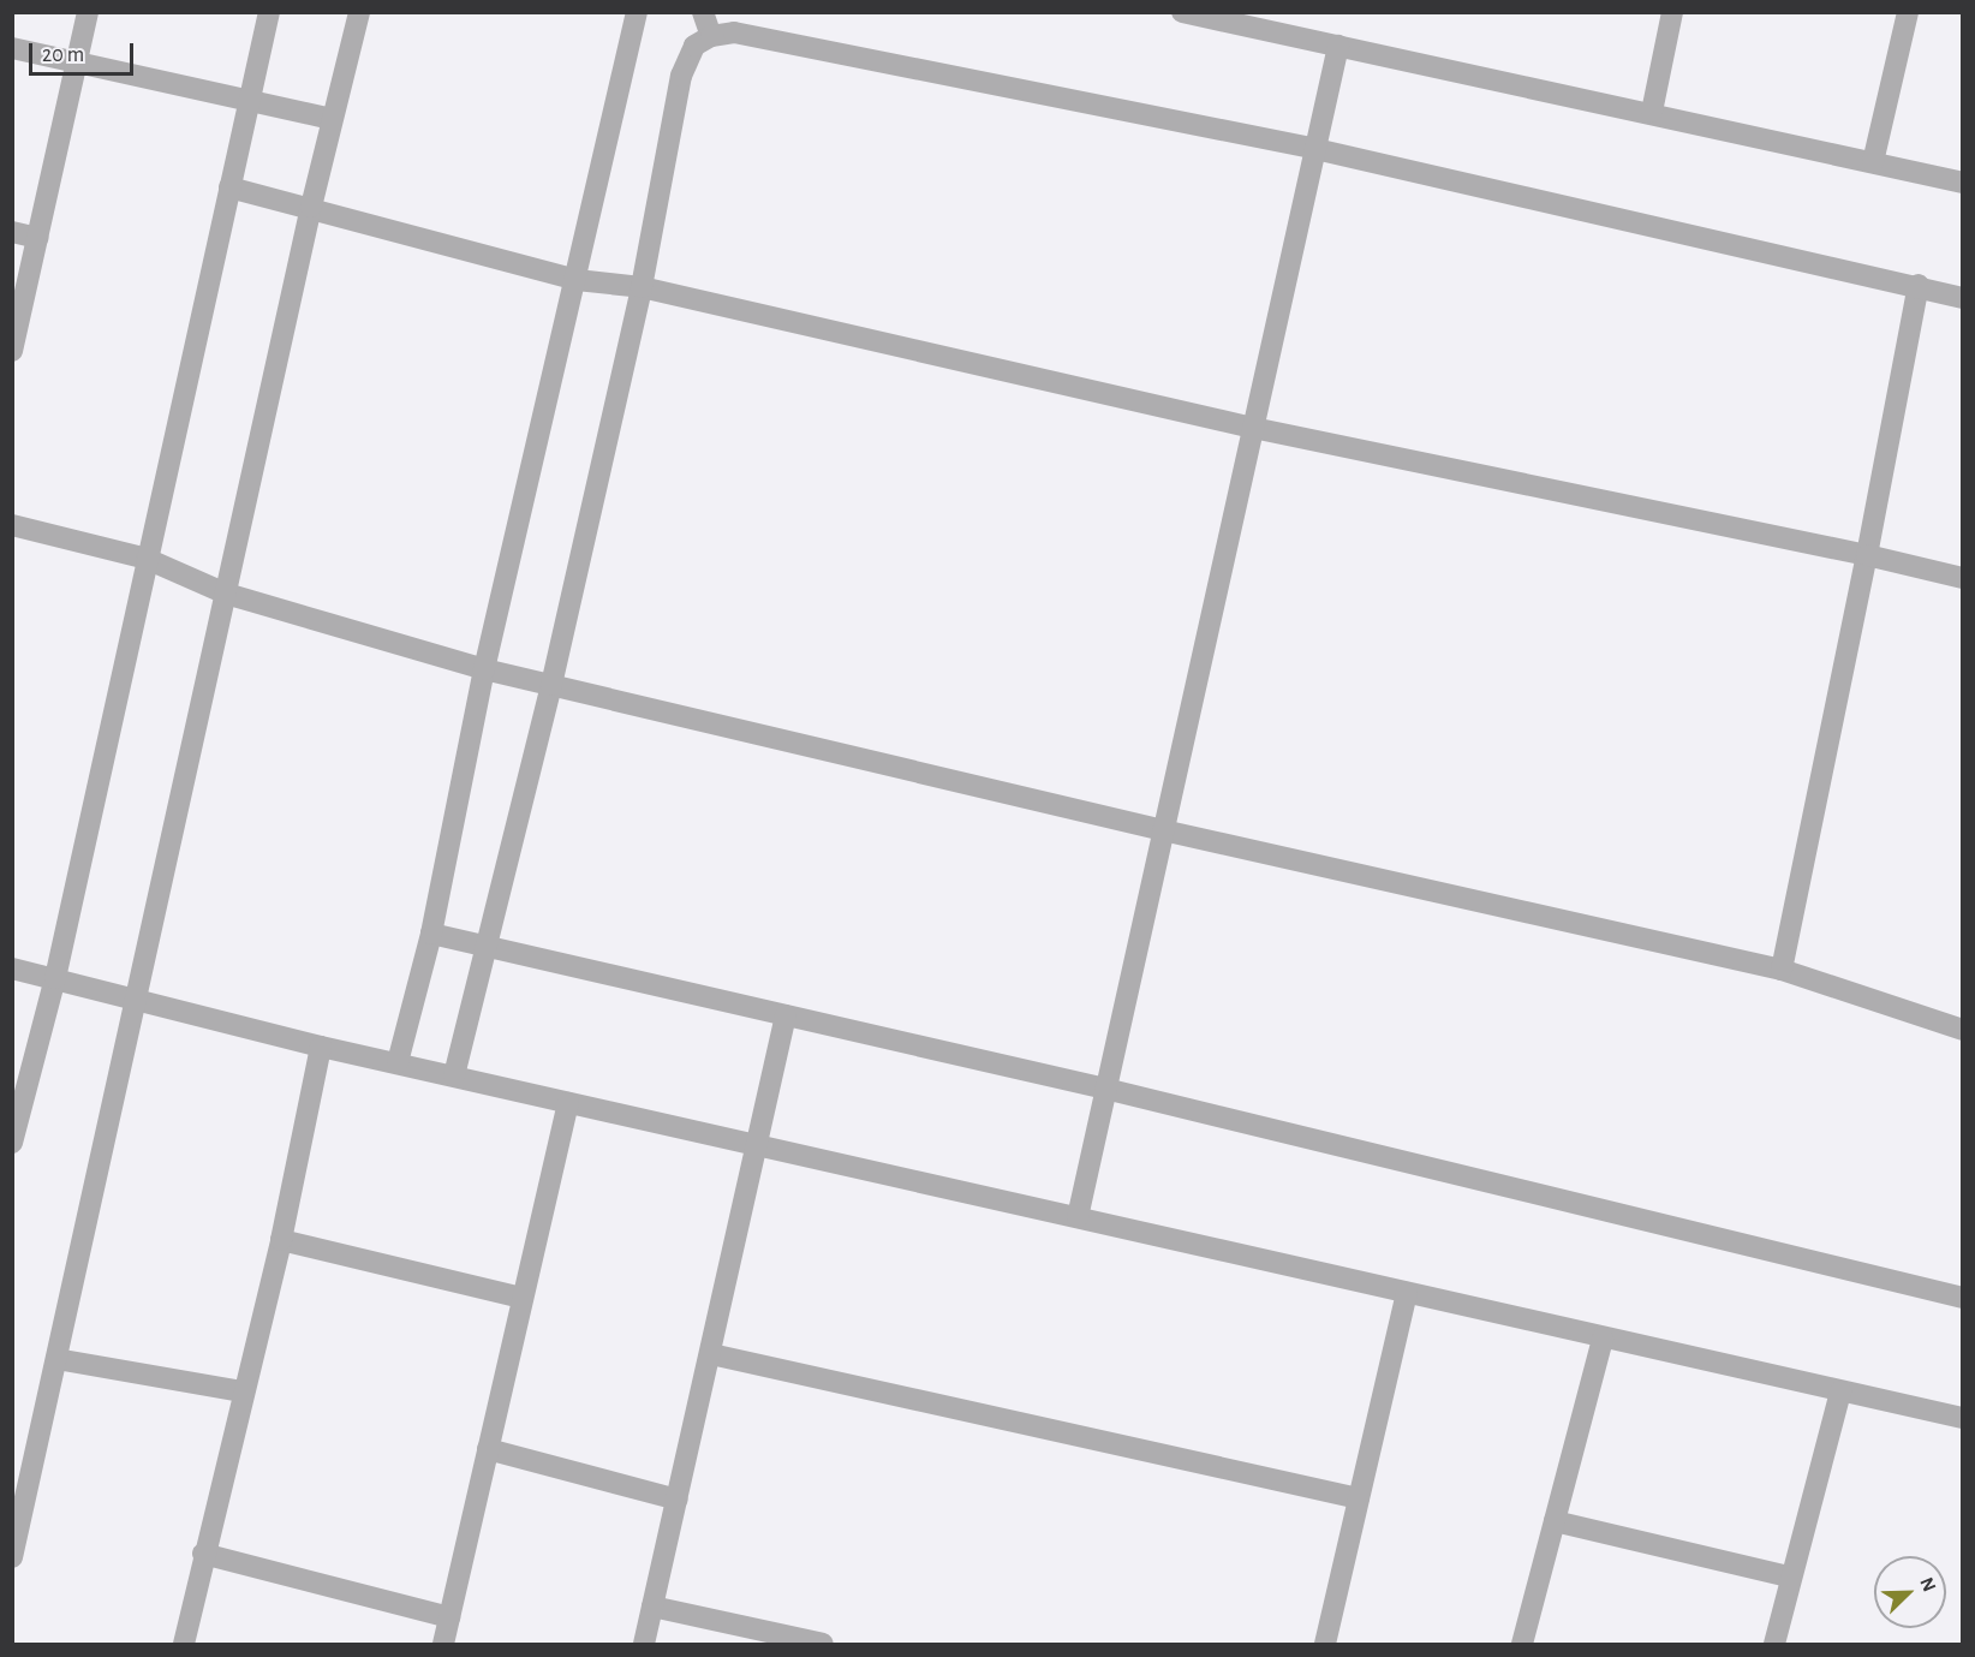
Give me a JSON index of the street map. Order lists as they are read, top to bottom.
{
  "scale_bar": "20 m",
  "north": "top right"
}
